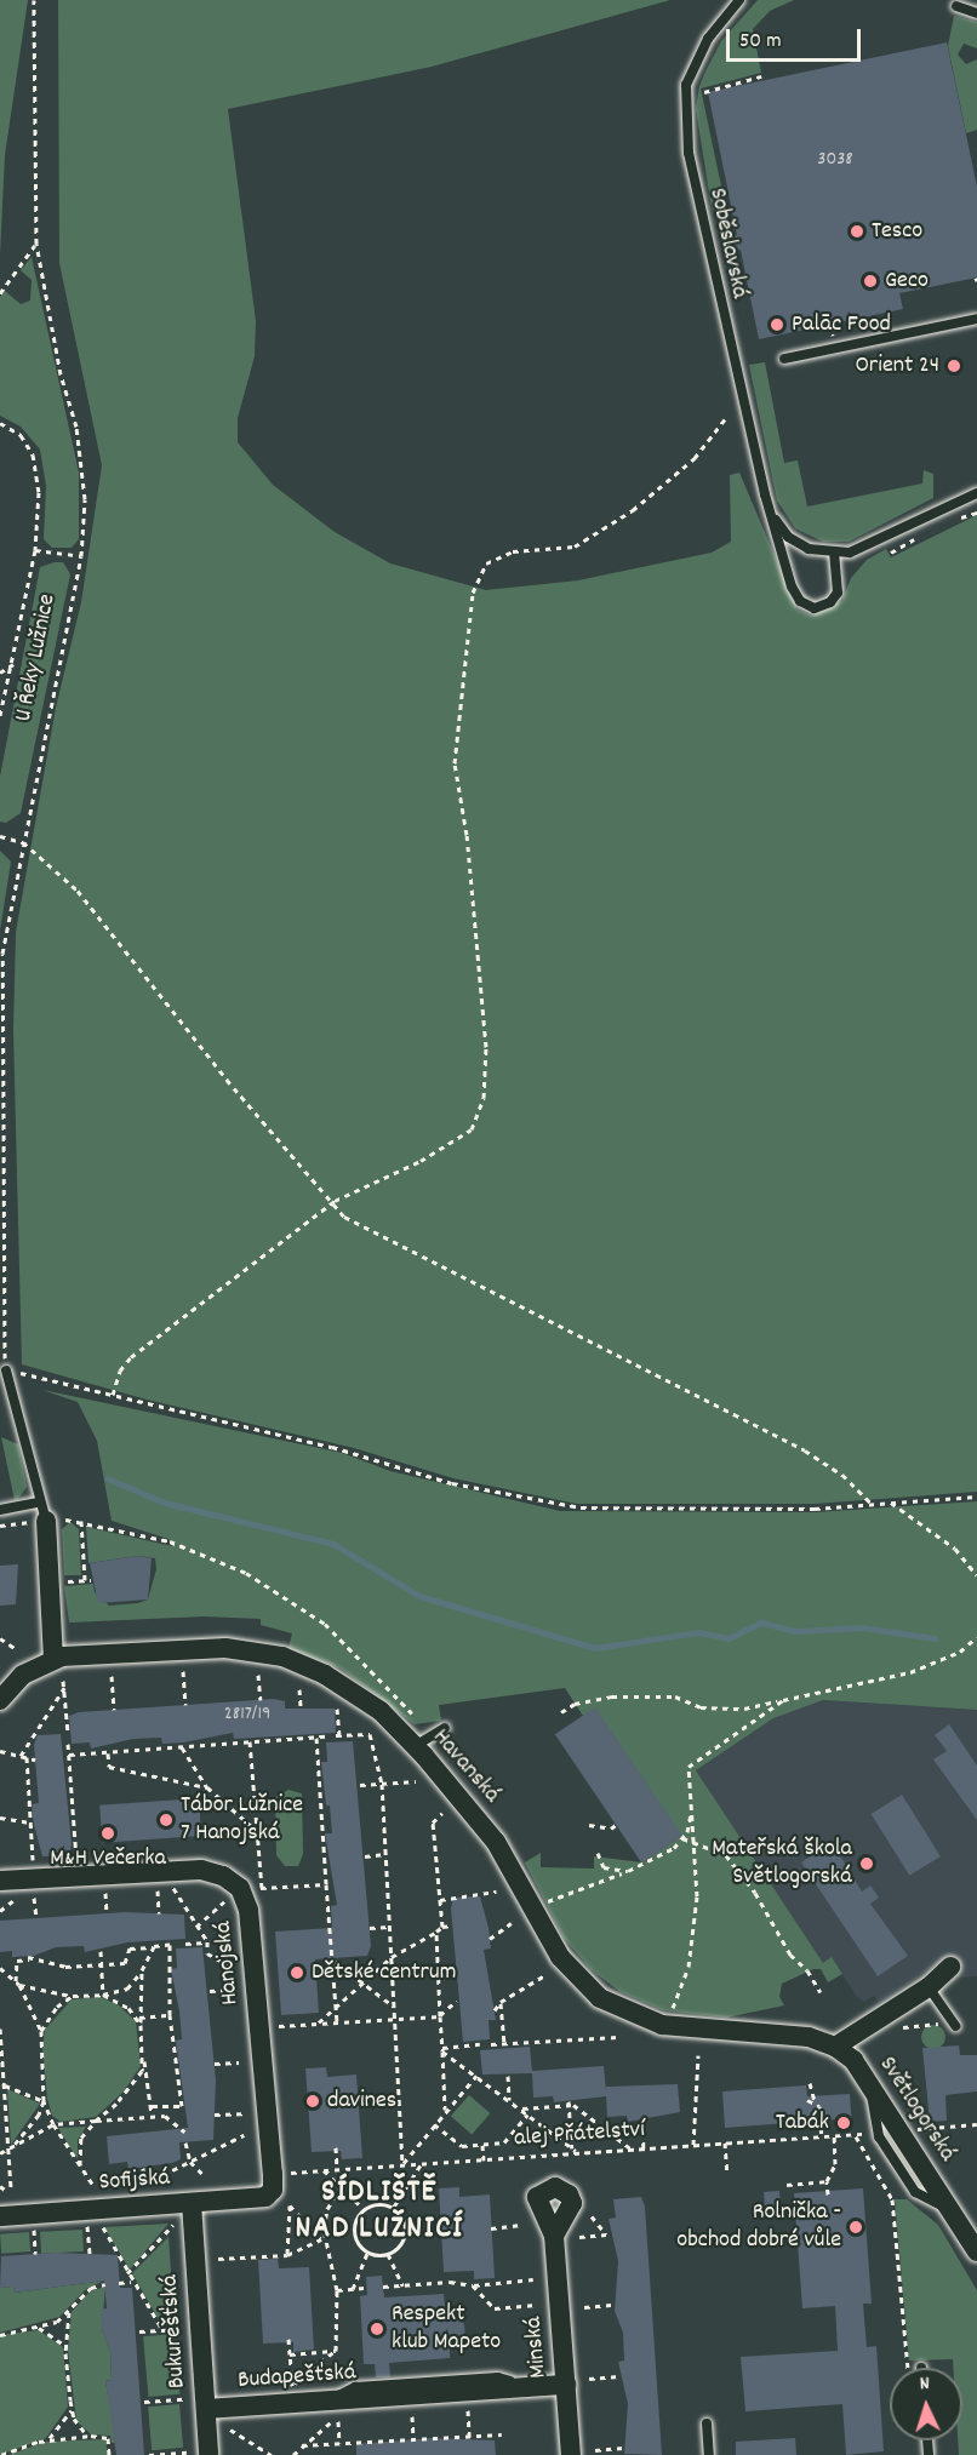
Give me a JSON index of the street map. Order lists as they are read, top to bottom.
{
  "streets": {
    "street": [
      "Havanská",
      "Hanojská",
      "Světlogorská",
      "Sofijská",
      "Bukurešťská",
      "Minská",
      "Budapešťská"
    ],
    "lane": ["Soběslavská"],
    "path": ["U Řeky Lužnice", "alej Přátelství"]
  },
  "crossings": [
    ["Havanská", "Světlogorská"],
    ["Hanojská", "Sofijská"],
    ["Sofijská", "Bukurešťská"],
    ["Bukurešťská", "Budapešťská"],
    ["Minská", "Budapešťská"]
  ],
  "districts": ["SÍDLIŠTĚ NAD LUŽNICÍ"],
  "places": [
    "Tesco",
    "Geco",
    "Palāc Food",
    "Orient 24",
    "Tábor Lužnice 7 Hanojská",
    "M&H Večerka",
    "Mateřská škola Světlogorská",
    "Dětské centrum",
    "davines",
    "Tabák",
    "Rolnička - obchod dobré vůle",
    "Respekt klub Mapeto"
  ],
  "house_numbers": ["3038", "2817/19"],
  "scale_bar": "50 m",
  "north": "top"
}
